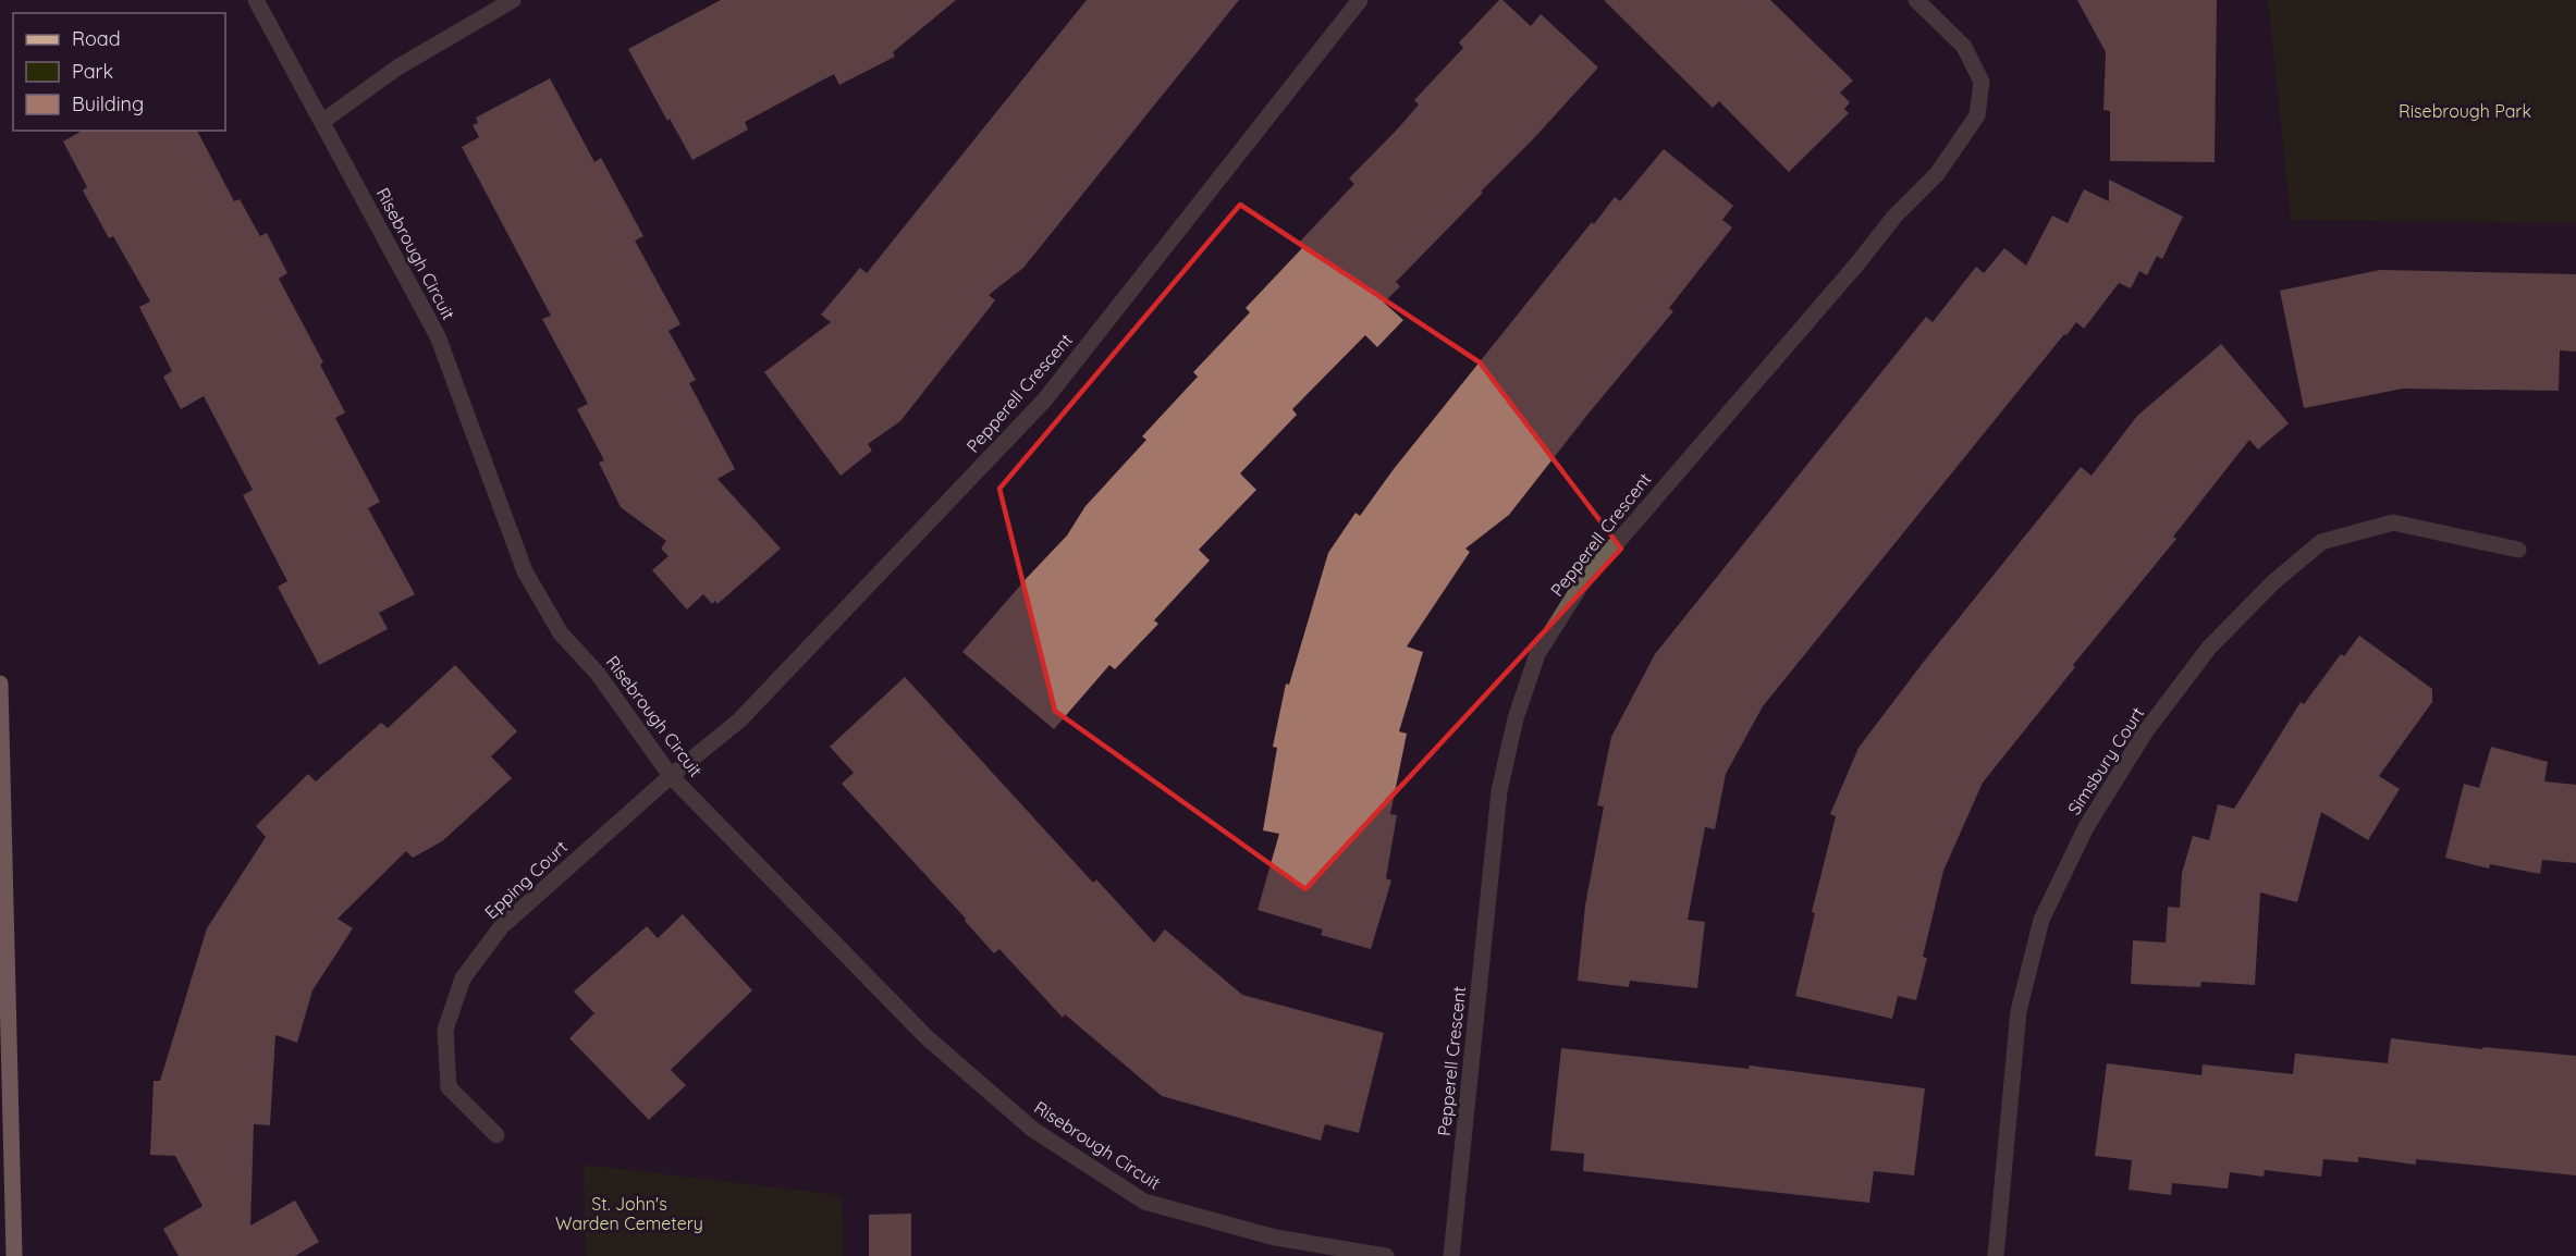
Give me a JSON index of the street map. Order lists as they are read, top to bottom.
{
  "streets": {
    "street": [
      "Risebrough Circuit",
      "Pepperell Crescent",
      "Simsbury Court",
      "Epping Court"
    ]
  },
  "crossings": [
    ["Risebrough Circuit", "Pepperell Crescent"],
    ["Risebrough Circuit", "Epping Court"],
    ["Pepperell Crescent", "Epping Court"]
  ],
  "parks": ["Risebrough Park", "St. John's Warden Cemetery"],
  "legend": ["Road", "Park", "Building"]
}
